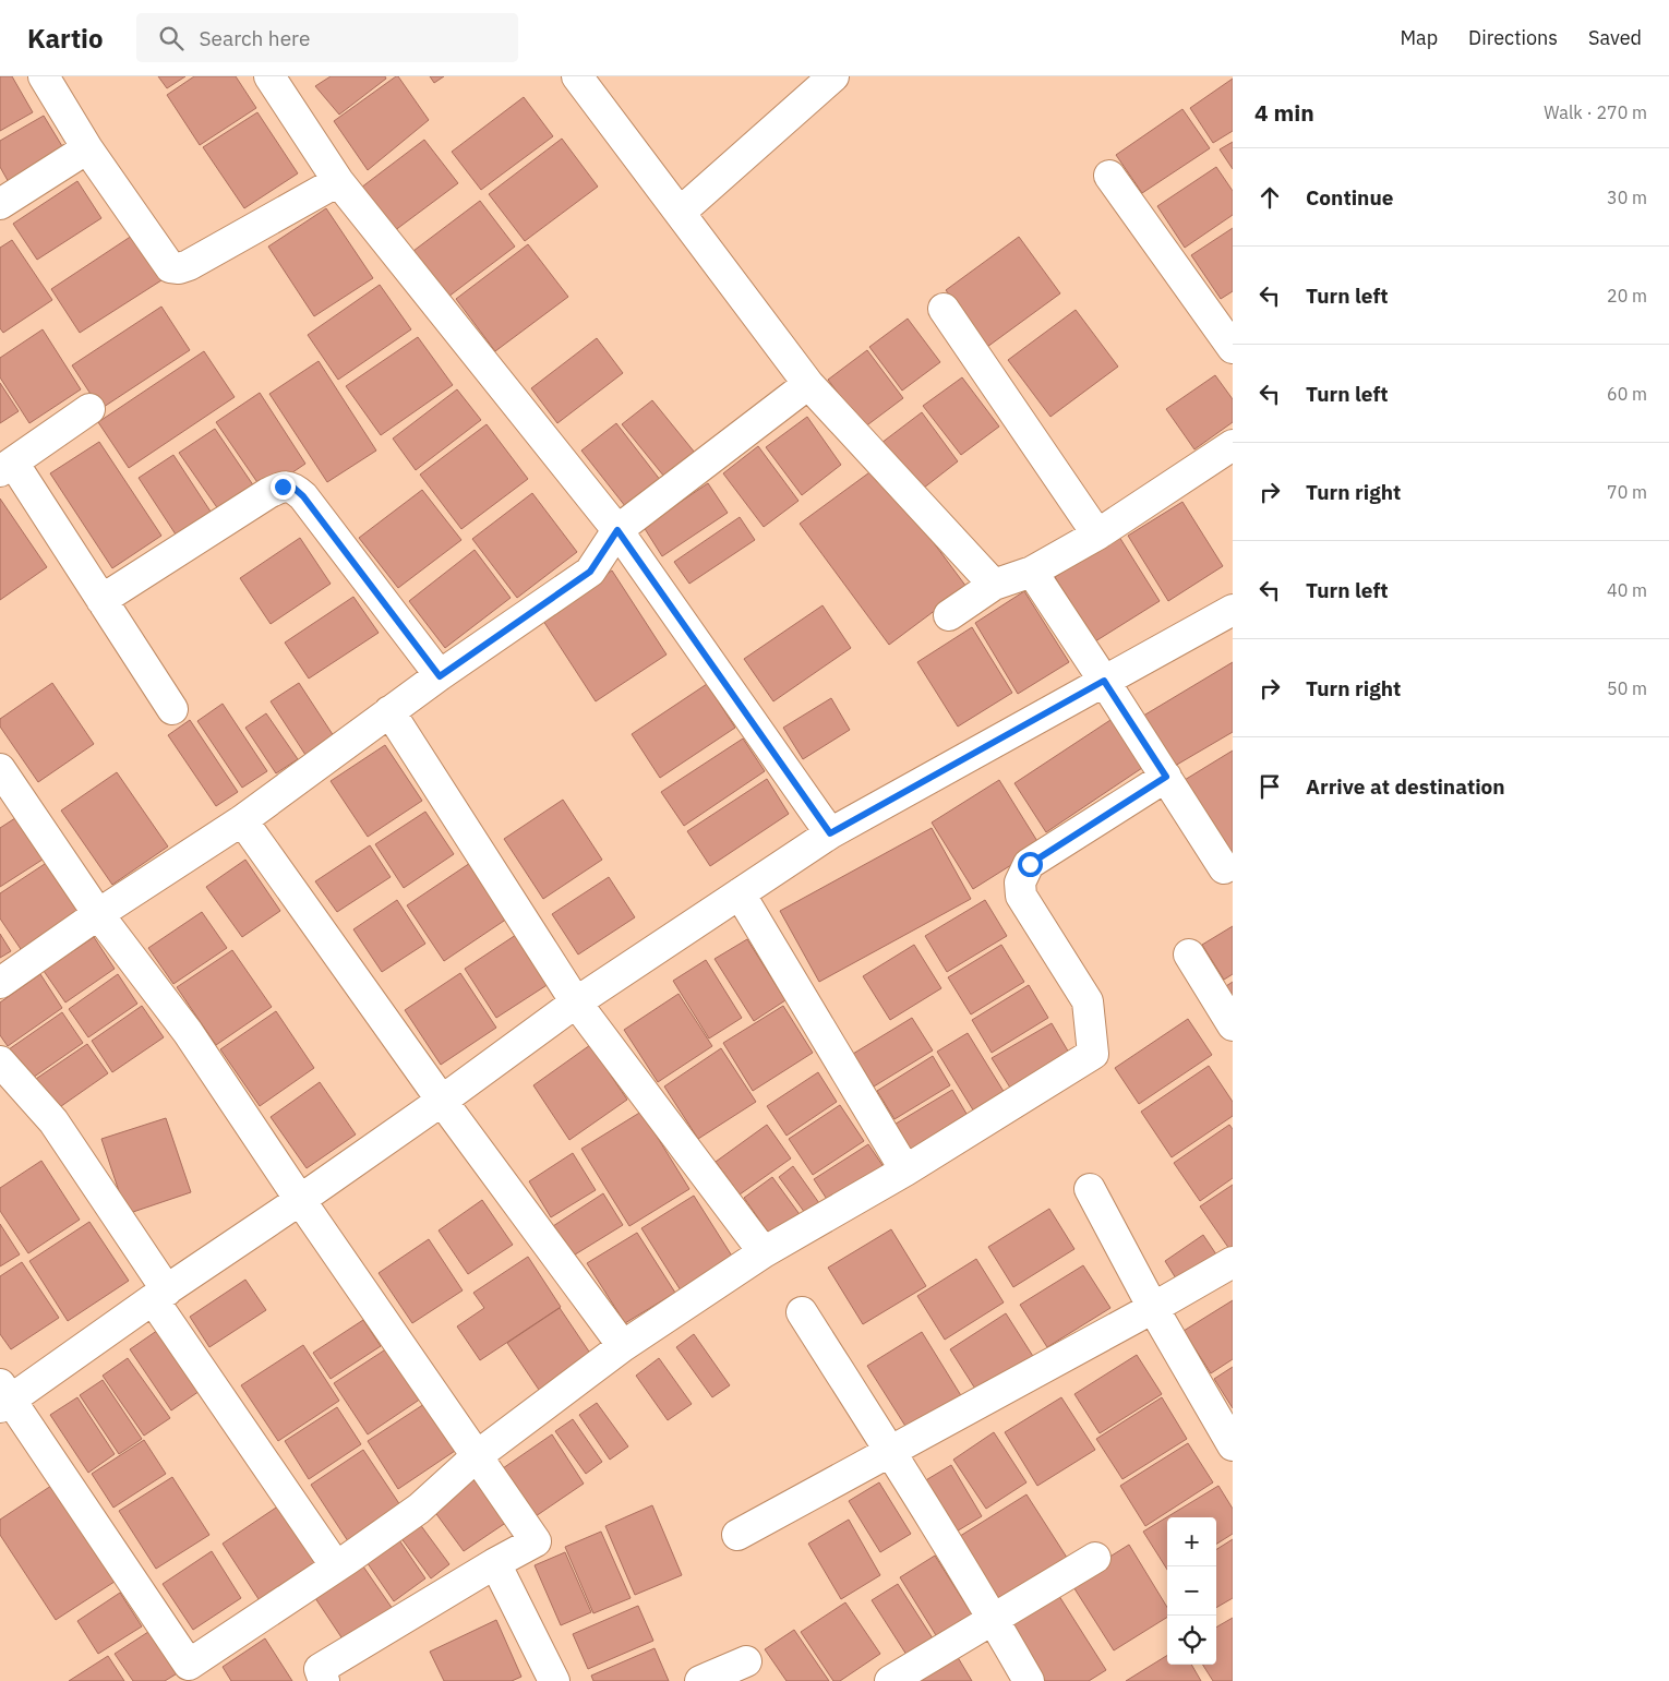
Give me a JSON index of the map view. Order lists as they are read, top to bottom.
{
  "page": {
    "header": "Kartio",
    "search": "Search here",
    "nav": ["Map", "Directions", "Saved"],
    "heading": ["4 min", "Walk · 270 m"],
    "list": [
      ["Continue", "30 m"],
      ["Turn left", "20 m"],
      ["Turn left", "60 m"],
      ["Turn right", "70 m"],
      ["Turn left", "40 m"],
      ["Turn right", "50 m"],
      "Arrive at destination"
    ],
    "map_buttons": ["+", "−"]
  }
}
